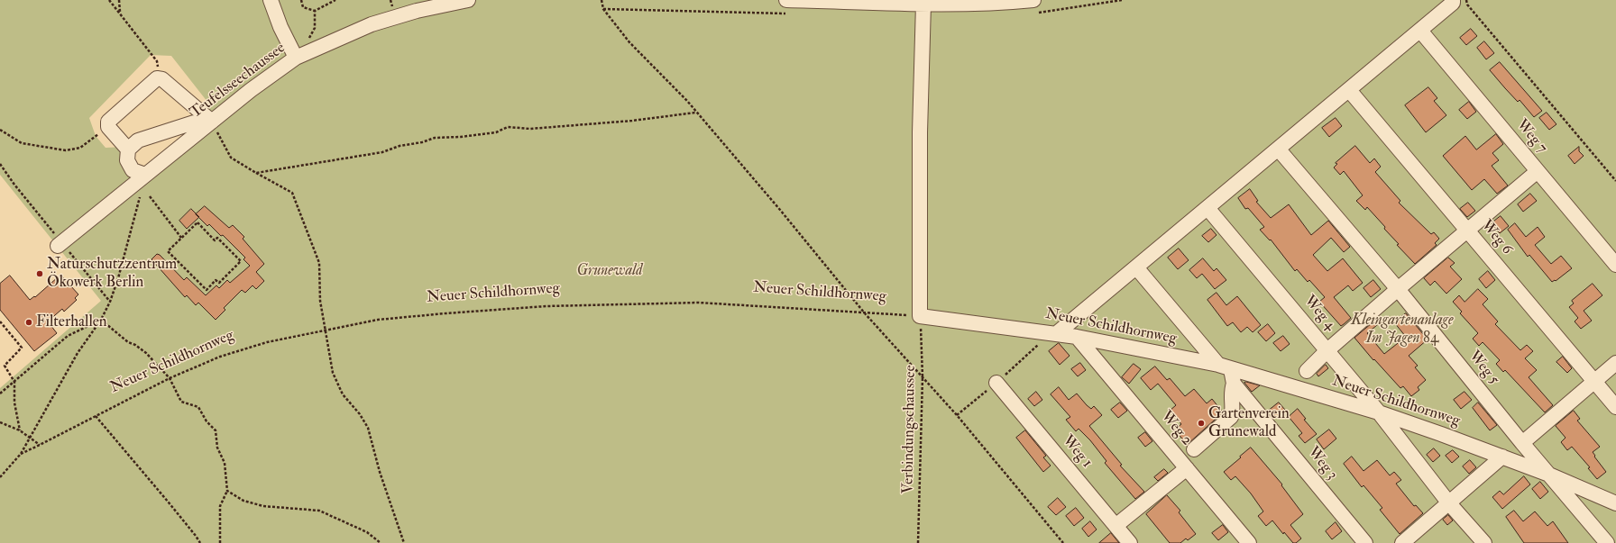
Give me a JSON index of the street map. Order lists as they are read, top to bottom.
{
  "streets": {
    "street": [
      "Teufelsseechaussee",
      "Weg 7",
      "Weg 6",
      "Neuer Schildhornweg",
      "Weg 4",
      "Weg 5",
      "Weg 2",
      "Weg 1",
      "Weg 3"
    ],
    "path": ["Verbindungschaussee"]
  },
  "crossings": [
    ["Neuer Schildhornweg", "Weg 4"],
    ["Neuer Schildhornweg", "Weg 5"],
    ["Neuer Schildhornweg", "Weg 2"],
    ["Neuer Schildhornweg", "Verbindungschaussee"]
  ],
  "parks": ["Grunewald", "Kleingartenanlage Im Jagen 84"],
  "places": ["Naturschutzzentrum Ökowerk Berlin", "Filterhallen", "Gartenverein Grunewald"]
}
